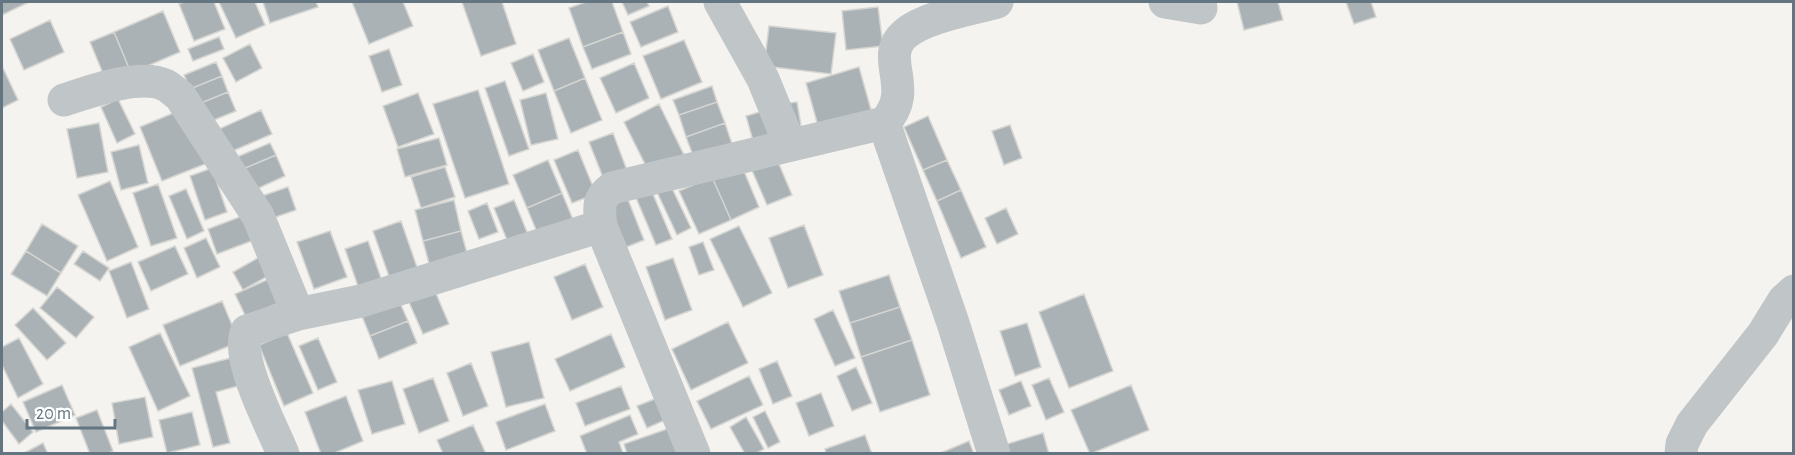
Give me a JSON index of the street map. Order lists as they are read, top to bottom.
{
  "scale_bar": "20 m"
}
